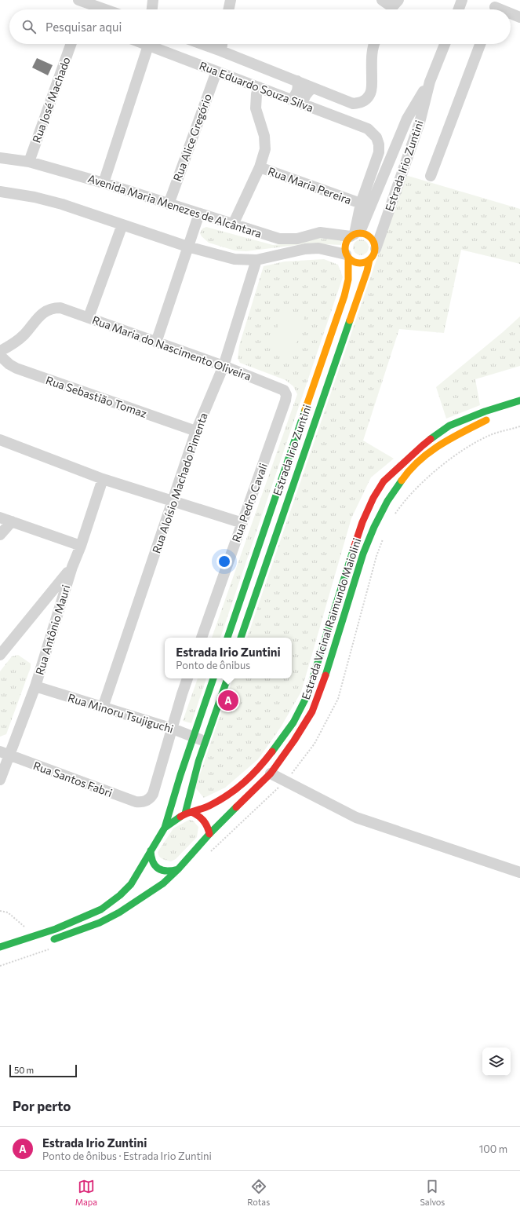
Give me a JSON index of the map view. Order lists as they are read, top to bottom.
{
  "streets": {
    "main road": ["Estrada Irio Zuntini", "Estrada Vicinal Raimundo Maiolini"],
    "street": [
      "Rua Eduardo Souza Silva",
      "Rua José Machado",
      "Rua Alice Gregório",
      "Rua Maria Pereira",
      "Avenida Maria Menezes de Alcântara",
      "Rua Maria do Nascimento Oliveira",
      "Rua Sebastião Tomaz",
      "Rua Aloísio Machado Pimenta",
      "Rua Pedro Cavali",
      "Rua Antônio Mauri",
      "Rua Minoru Tsujiguchi",
      "Rua Santos Fabri"
    ]
  },
  "crossings": [
    ["Rua Eduardo Souza Silva", "Rua Alice Gregório"],
    ["Rua Eduardo Souza Silva", "Rua Maria Pereira"],
    ["Rua José Machado", "Avenida Maria Menezes de Alcântara"],
    ["Rua Alice Gregório", "Avenida Maria Menezes de Alcântara"],
    ["Estrada Irio Zuntini", "Avenida Maria Menezes de Alcântara"],
    ["Rua Maria do Nascimento Oliveira", "Rua Aloísio Machado Pimenta"],
    ["Rua Maria do Nascimento Oliveira", "Rua Pedro Cavali"],
    ["Rua Sebastião Tomaz", "Rua Aloísio Machado Pimenta"],
    ["Rua Aloísio Machado Pimenta", "Rua Minoru Tsujiguchi"],
    ["Rua Antônio Mauri", "Rua Minoru Tsujiguchi"],
    ["Rua Antônio Mauri", "Rua Santos Fabri"],
    ["Rua Minoru Tsujiguchi", "Rua Santos Fabri"]
  ],
  "scale_bar": "50 m",
  "page": {
    "search": "Pesquisar aqui",
    "popup": ["Estrada Irio Zuntini", "Ponto de ônibus"],
    "pins": "A",
    "scale": "50 m",
    "heading": "Por perto",
    "list": [
      {
        "mark": "A",
        "name": "Estrada Irio Zuntini",
        "note": "Ponto de ônibus · Estrada Irio Zuntini",
        "value": "100 m"
      }
    ],
    "nav": ["Mapa", "Rotas", "Salvos"]
  }
}
